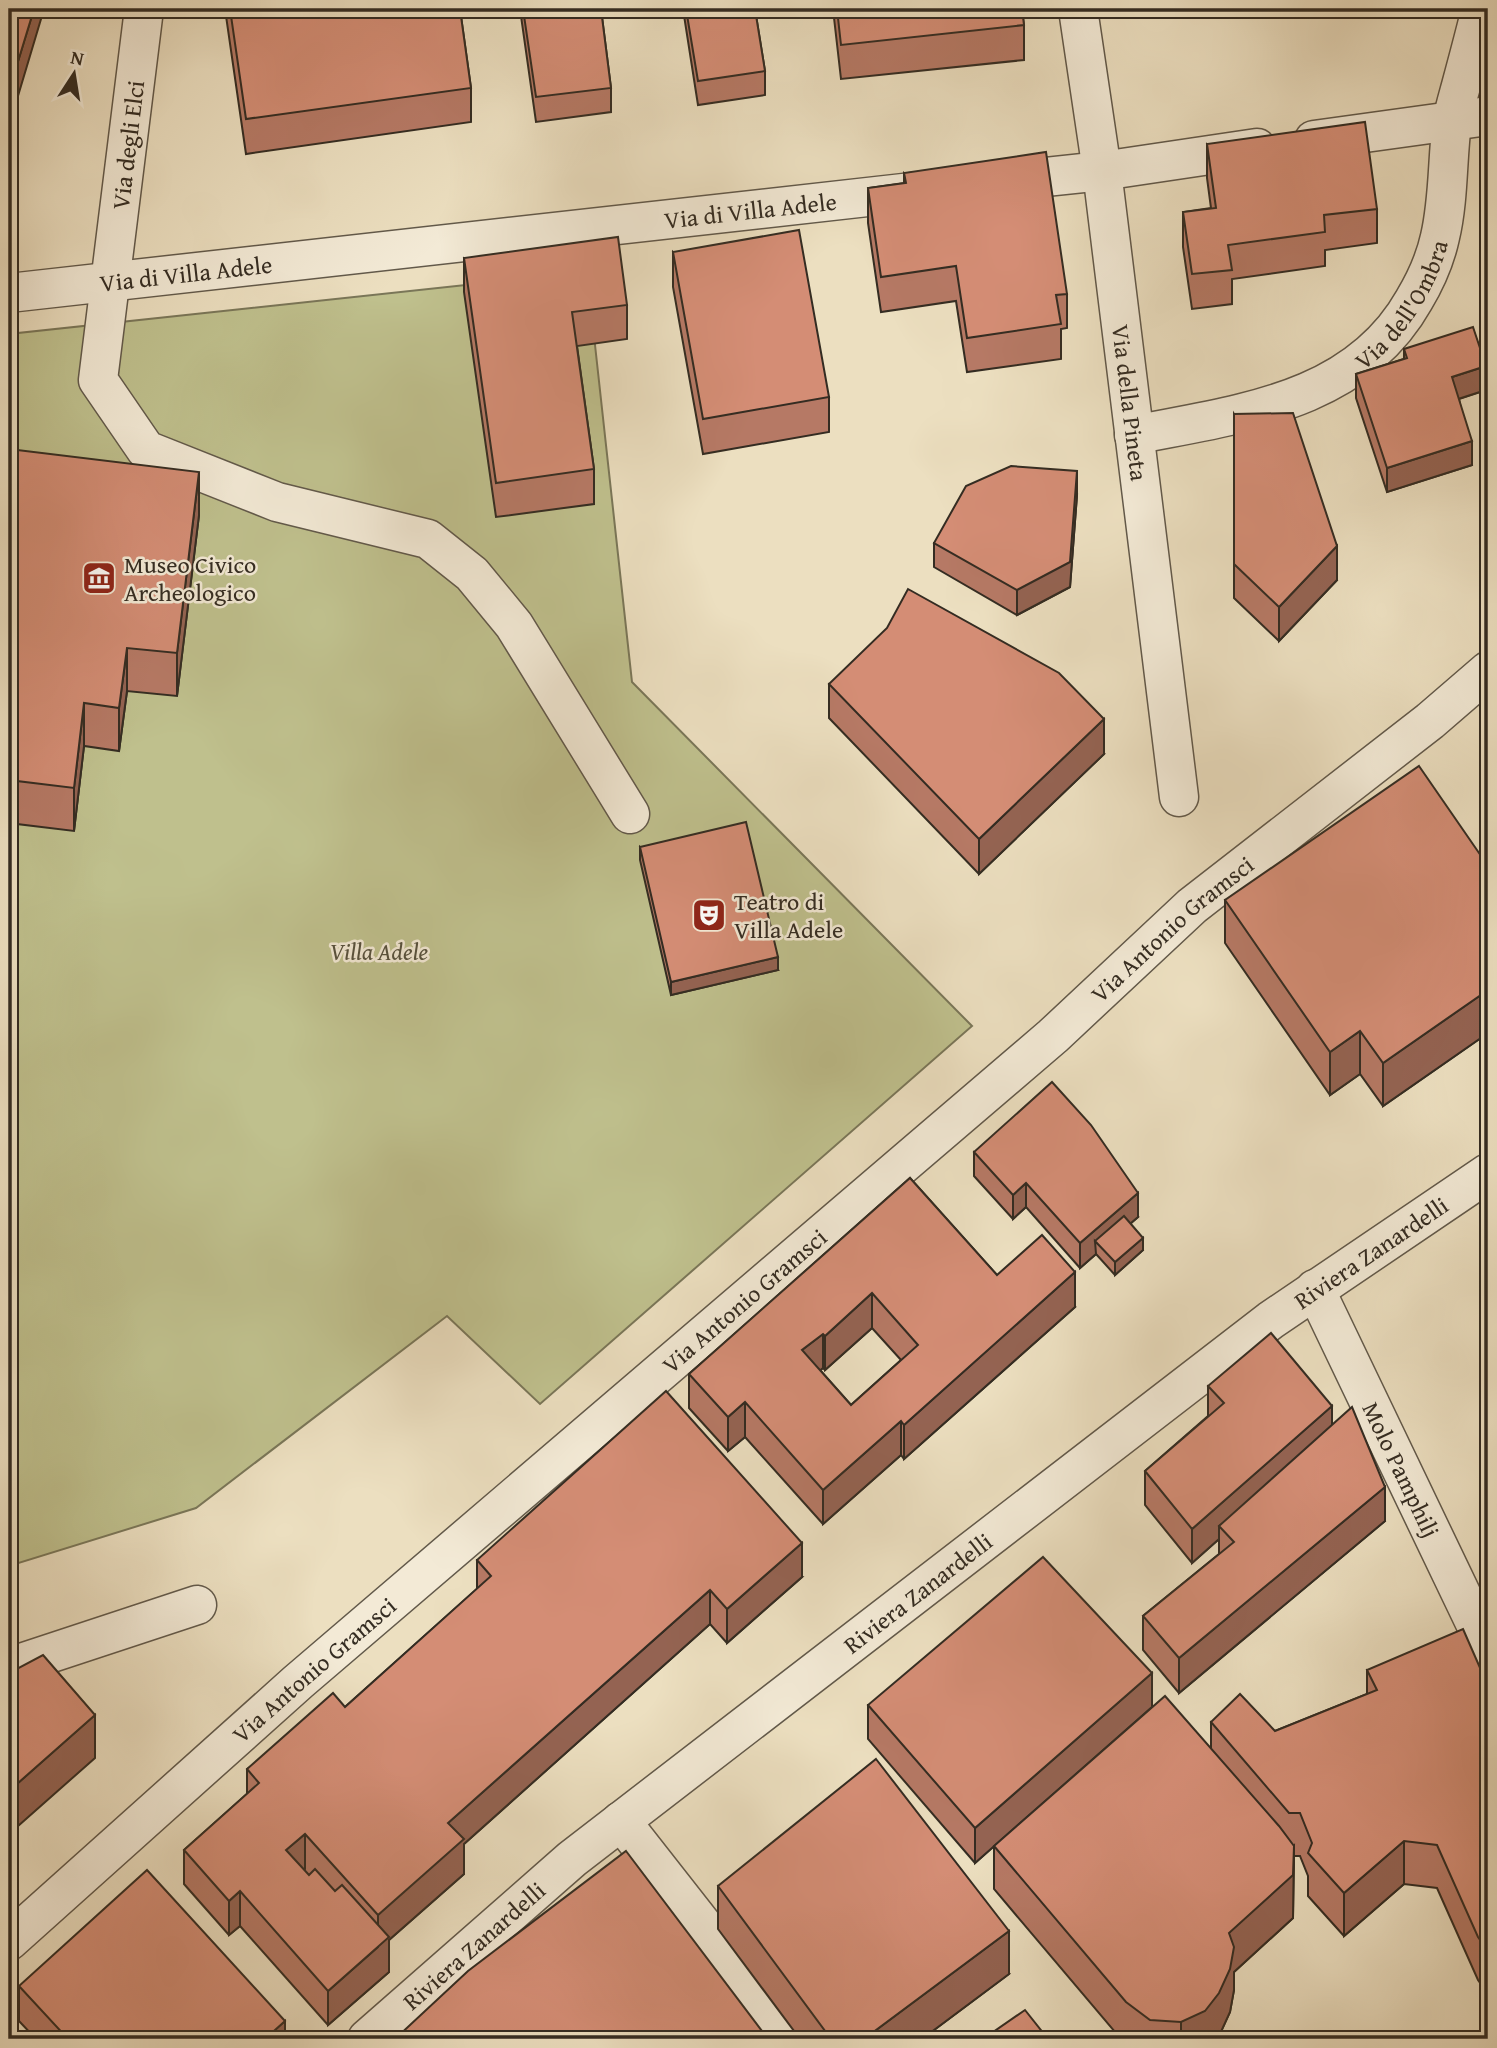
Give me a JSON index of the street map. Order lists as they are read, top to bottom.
{
  "streets": {
    "street": [
      "Via degli Elci",
      "Via di Villa Adele",
      "Via dell'Ombra",
      "Via della Pineta",
      "Via Antonio Gramsci",
      "Riviera Zanardelli",
      "Molo Pamphilj"
    ]
  },
  "crossings": [
    ["Via degli Elci", "Via di Villa Adele"],
    ["Via di Villa Adele", "Via dell'Ombra"],
    ["Via di Villa Adele", "Via della Pineta"],
    ["Via dell'Ombra", "Via della Pineta"],
    ["Riviera Zanardelli", "Molo Pamphilj"]
  ],
  "parks": ["Villa Adele"],
  "places": {
    "museum": ["Museo Civico Archeologico"],
    "theatre": ["Teatro di Villa Adele"]
  },
  "north": "top"
}
